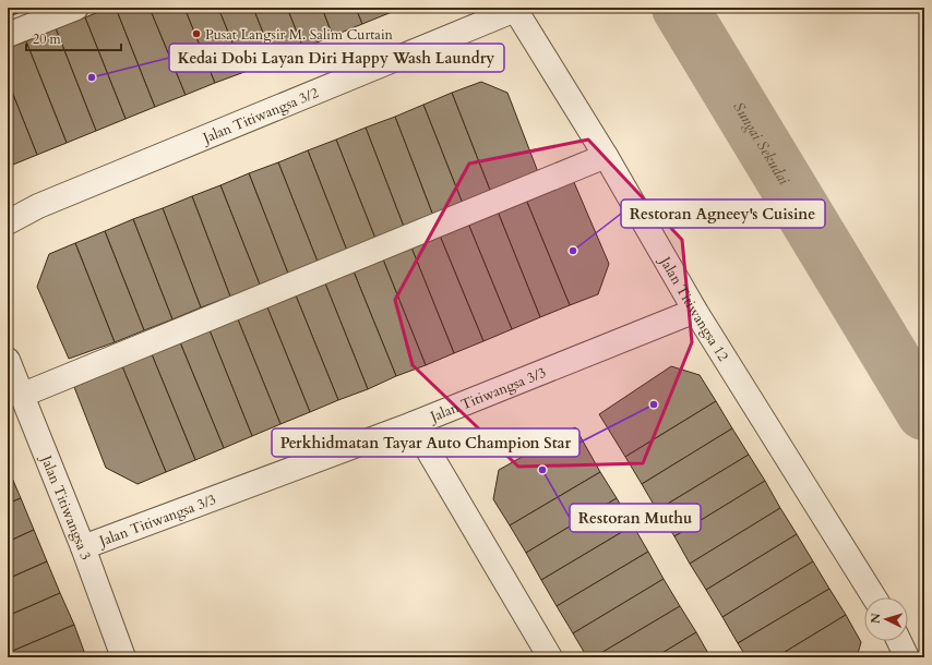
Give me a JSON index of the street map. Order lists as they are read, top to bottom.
{
  "streets": {
    "street": [
      "Jalan Titiwangsa 3/2",
      "Jalan Titiwangsa 12",
      "Jalan Titiwangsa 3/3",
      "Jalan Titiwangsa 3"
    ]
  },
  "crossings": [
    ["Jalan Titiwangsa 3/2", "Jalan Titiwangsa 12"],
    ["Jalan Titiwangsa 12", "Jalan Titiwangsa 3/3"],
    ["Jalan Titiwangsa 3/3", "Jalan Titiwangsa 3"]
  ],
  "water": ["Sungai Sekudai"],
  "places": [
    "Pusat Langsir M. Salim Curtain",
    "Kedai Dobi Layan Diri Happy Wash Laundry",
    "Restoran Agneey's Cuisine",
    "Perkhidmatan Tayar Auto Champion Star",
    "Restoran Muthu"
  ],
  "scale_bar": "20 m",
  "north": "left"
}
